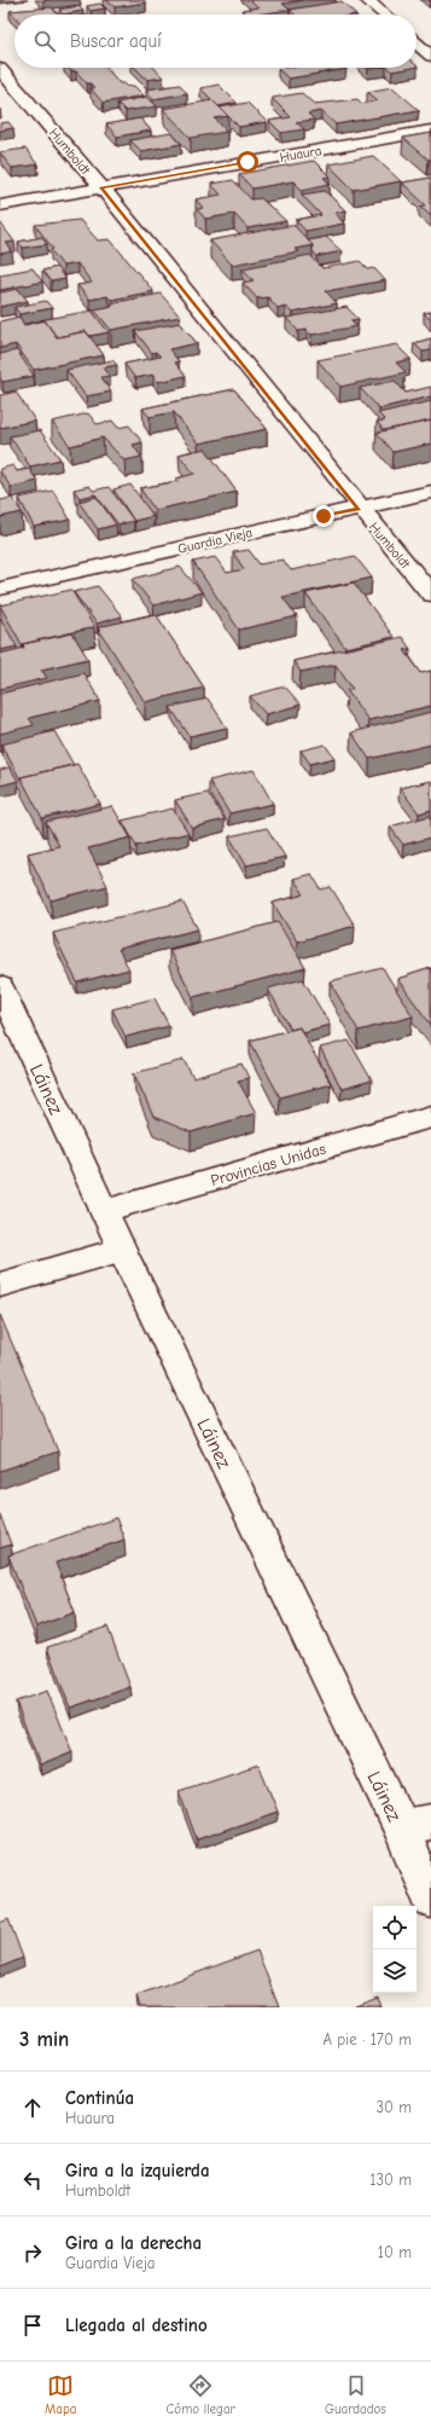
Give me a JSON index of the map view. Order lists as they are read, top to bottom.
{
  "streets": {
    "street": [
      "Humboldt",
      "Huaura",
      "Guardia Vieja",
      "Láinez",
      "Provincias Unidas"
    ]
  },
  "crossings": [
    ["Humboldt", "Huaura"],
    ["Humboldt", "Guardia Vieja"],
    ["Láinez", "Provincias Unidas"]
  ],
  "page": {
    "search": "Buscar aquí",
    "heading": ["3 min", "A pie · 170 m"],
    "list": [
      ["Continúa", "Huaura", "30 m"],
      ["Gira a la izquierda", "Humboldt", "130 m"],
      ["Gira a la derecha", "Guardia Vieja", "10 m"],
      "Llegada al destino"
    ],
    "nav": ["Mapa", "Cómo llegar", "Guardados"]
  }
}
